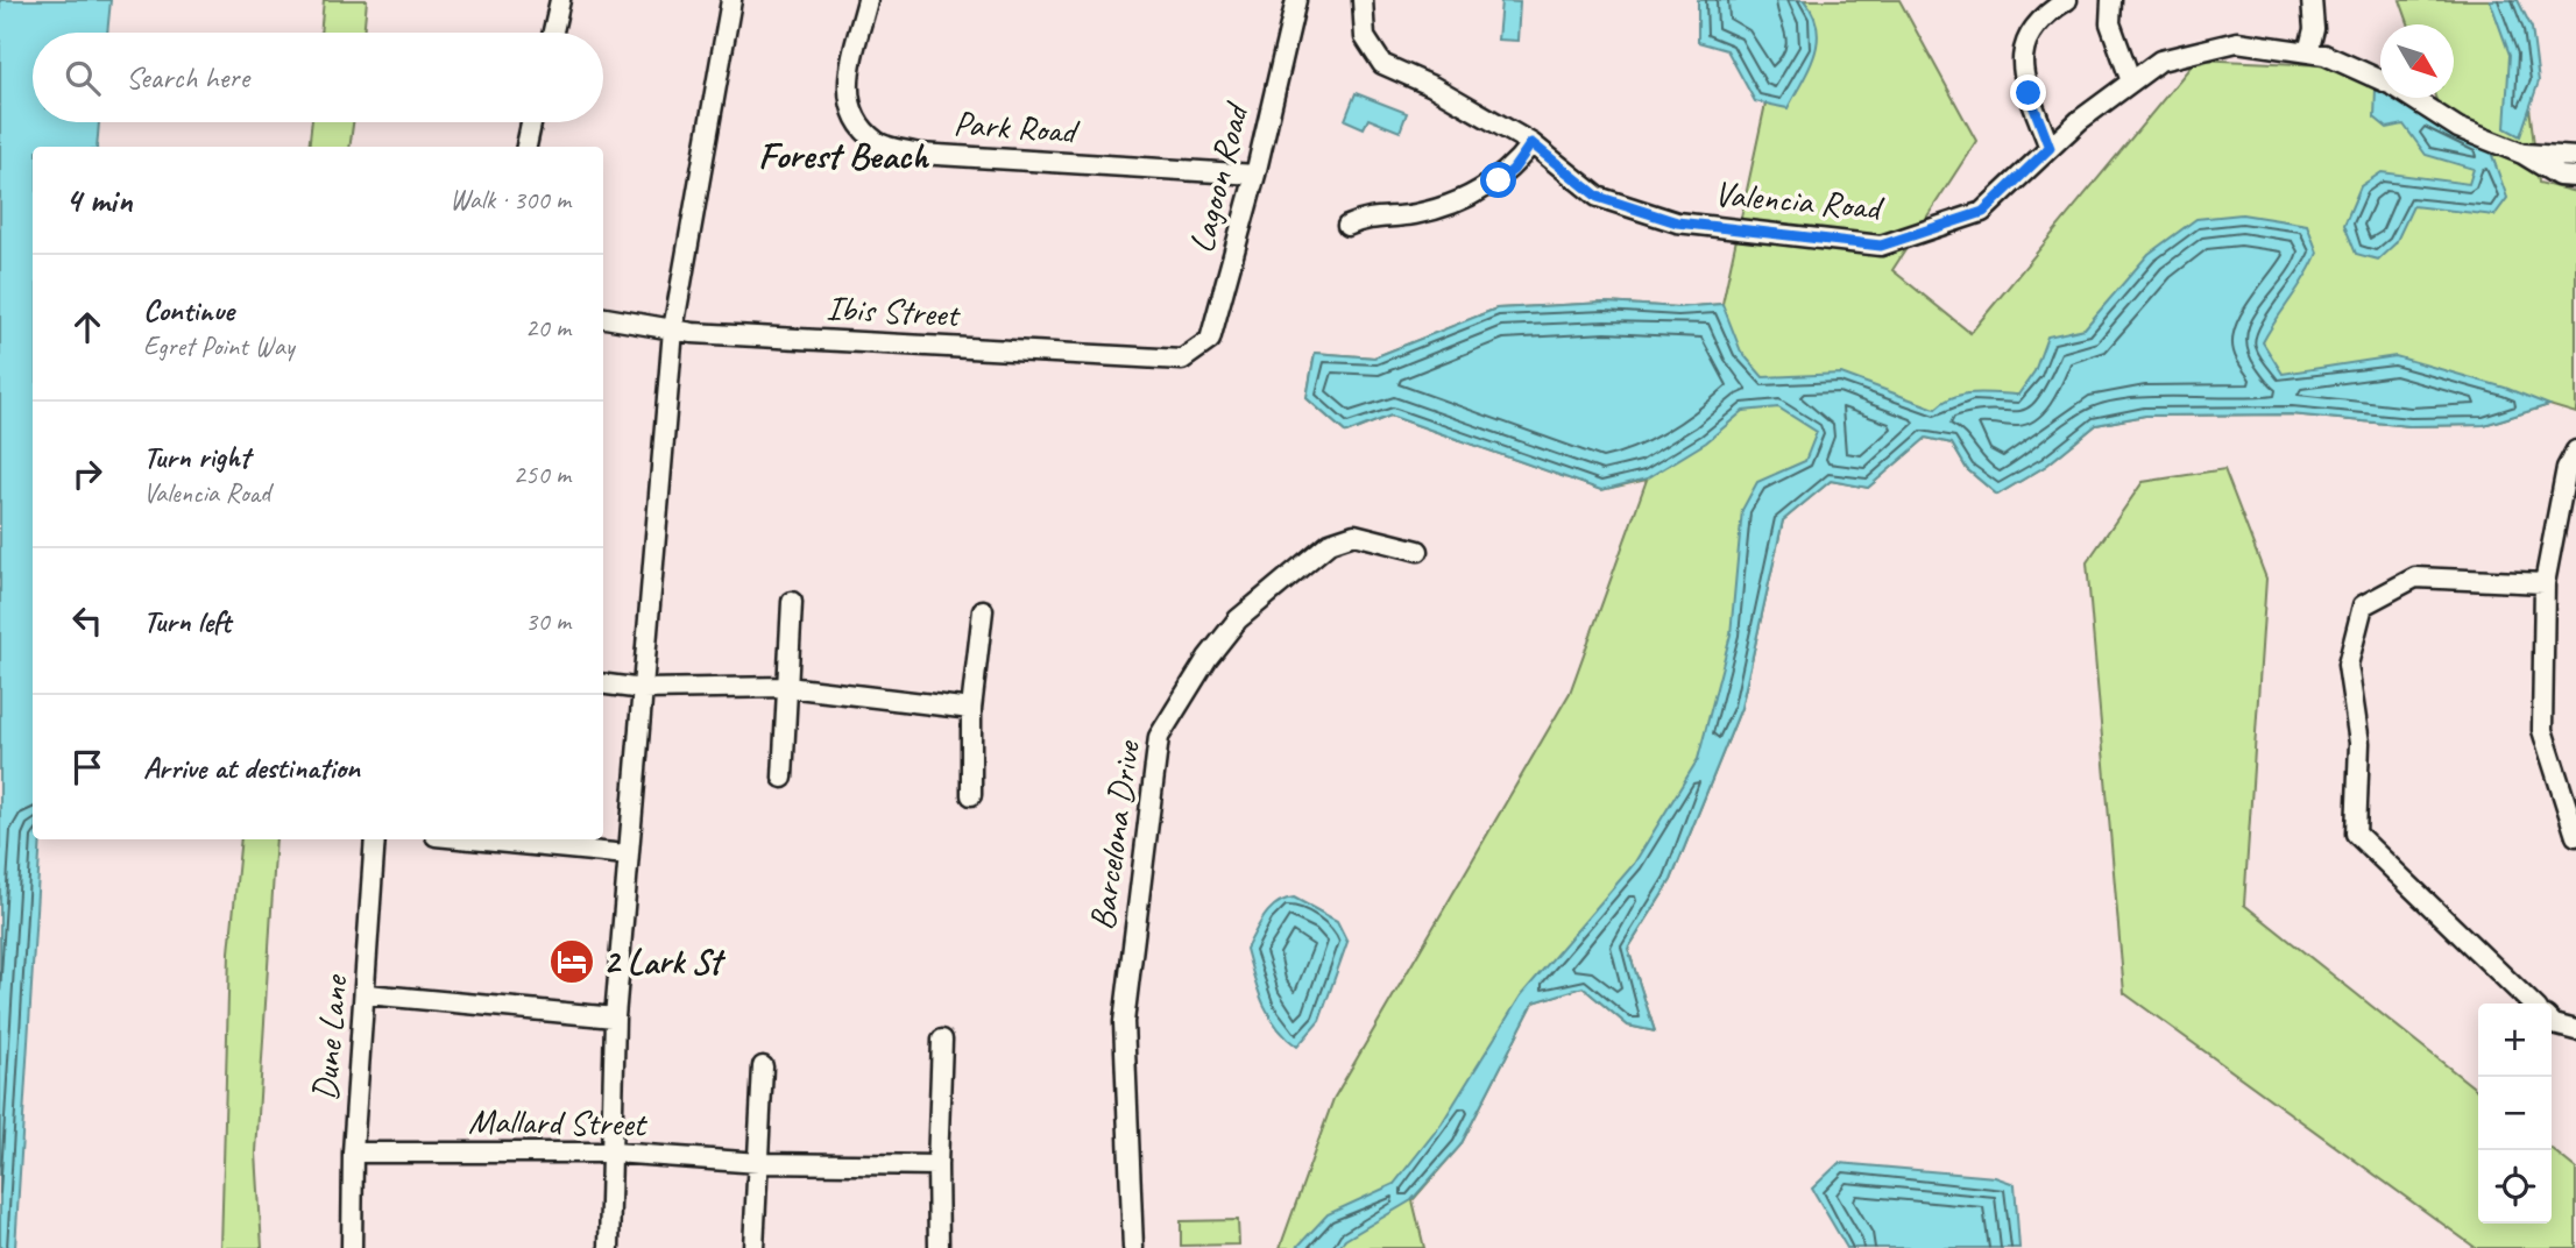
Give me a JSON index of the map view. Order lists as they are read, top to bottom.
{
  "streets": {
    "street": [
      "Park Road",
      "Lagoon Road",
      "Valencia Road",
      "Ibis Street",
      "Barcelona Drive",
      "Dune Lane",
      "Mallard Street"
    ]
  },
  "crossings": [
    ["Park Road", "Lagoon Road"],
    ["Lagoon Road", "Ibis Street"],
    ["Dune Lane", "Mallard Street"]
  ],
  "districts": ["Forest Beach"],
  "places": {
    "hotel": ["2 Lark St"]
  },
  "north": "bottom right",
  "page": {
    "search": "Search here",
    "heading": ["4 min", "Walk · 300 m"],
    "list": [
      ["Continue", "Egret Point Way", "20 m"],
      ["Turn right", "Valencia Road", "250 m"],
      ["Turn left", "30 m"],
      "Arrive at destination"
    ],
    "map_buttons": ["+", "−"]
  }
}
